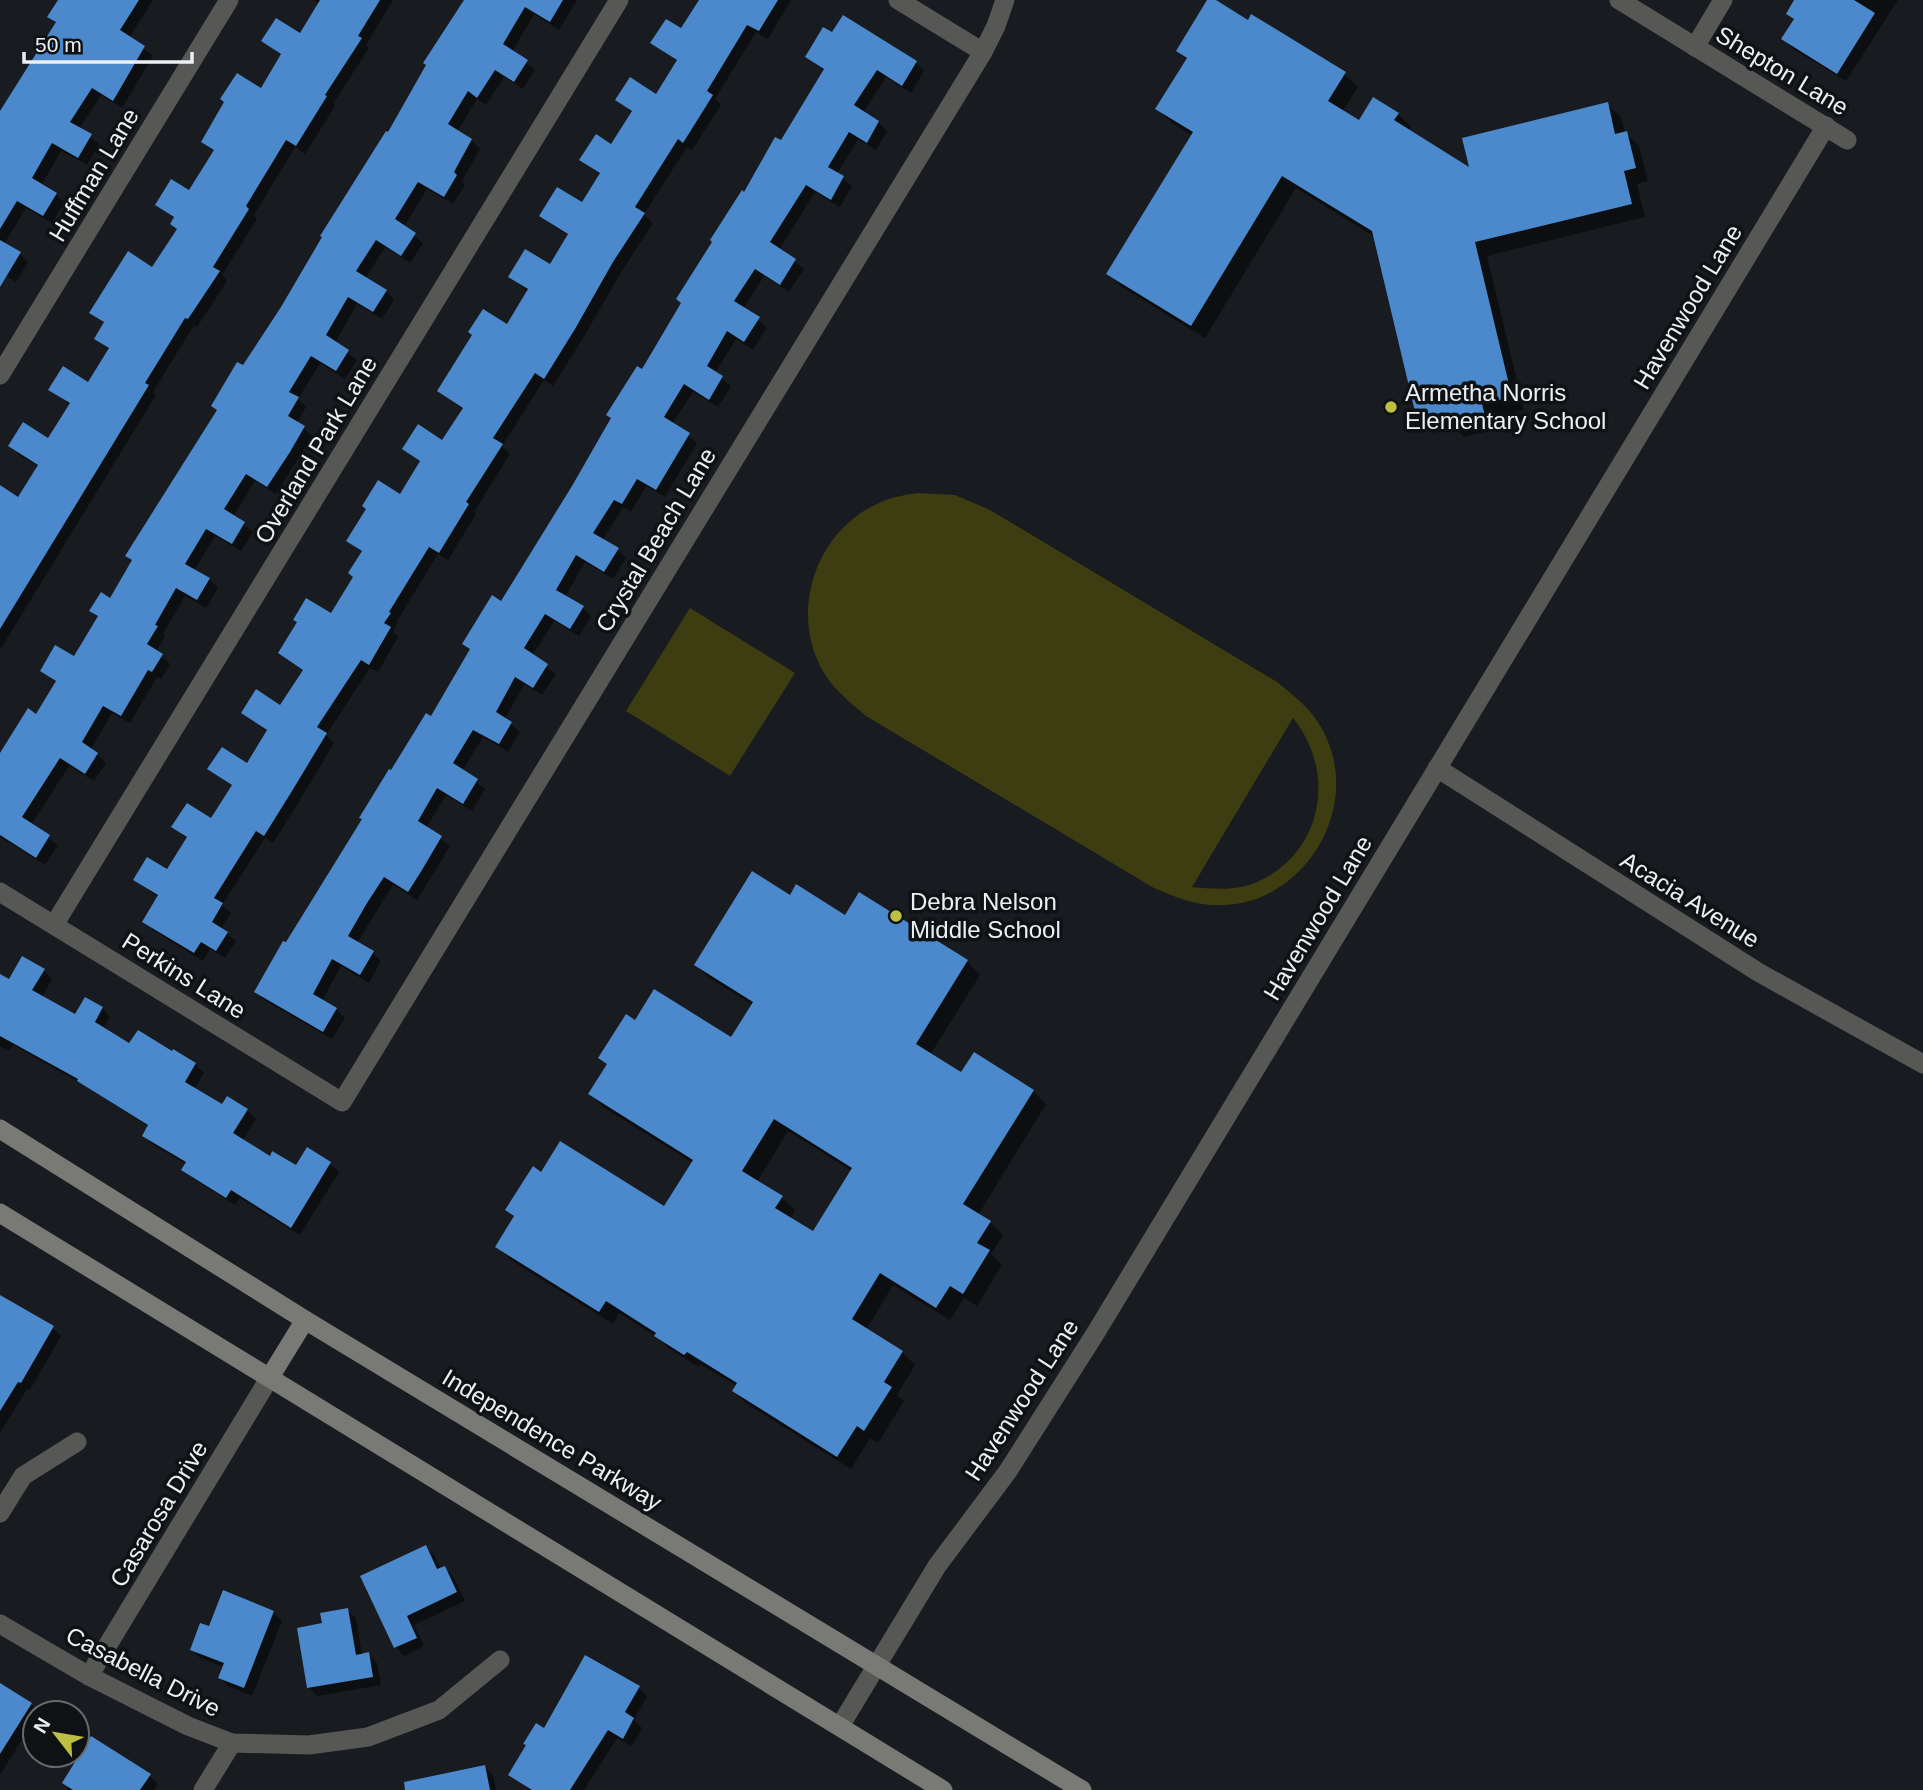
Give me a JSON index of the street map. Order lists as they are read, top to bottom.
{
  "streets": {
    "main road": ["Independence Parkway"],
    "street": [
      "Shepton Lane",
      "Huffman Lane",
      "Havenwood Lane",
      "Overland Park Lane",
      "Crystal Beach Lane",
      "Acacia Avenue",
      "Perkins Lane",
      "Casarosa Drive",
      "Casabella Drive"
    ]
  },
  "crossings": [
    ["Shepton Lane", "Havenwood Lane"],
    ["Havenwood Lane", "Acacia Avenue"],
    ["Havenwood Lane", "Independence Parkway"],
    ["Overland Park Lane", "Perkins Lane"],
    ["Crystal Beach Lane", "Perkins Lane"],
    ["Casarosa Drive", "Casabella Drive"]
  ],
  "places": ["Armetha Norris Elementary School", "Debra Nelson Middle School"],
  "scale_bar": "50 m",
  "north": "top left"
}
